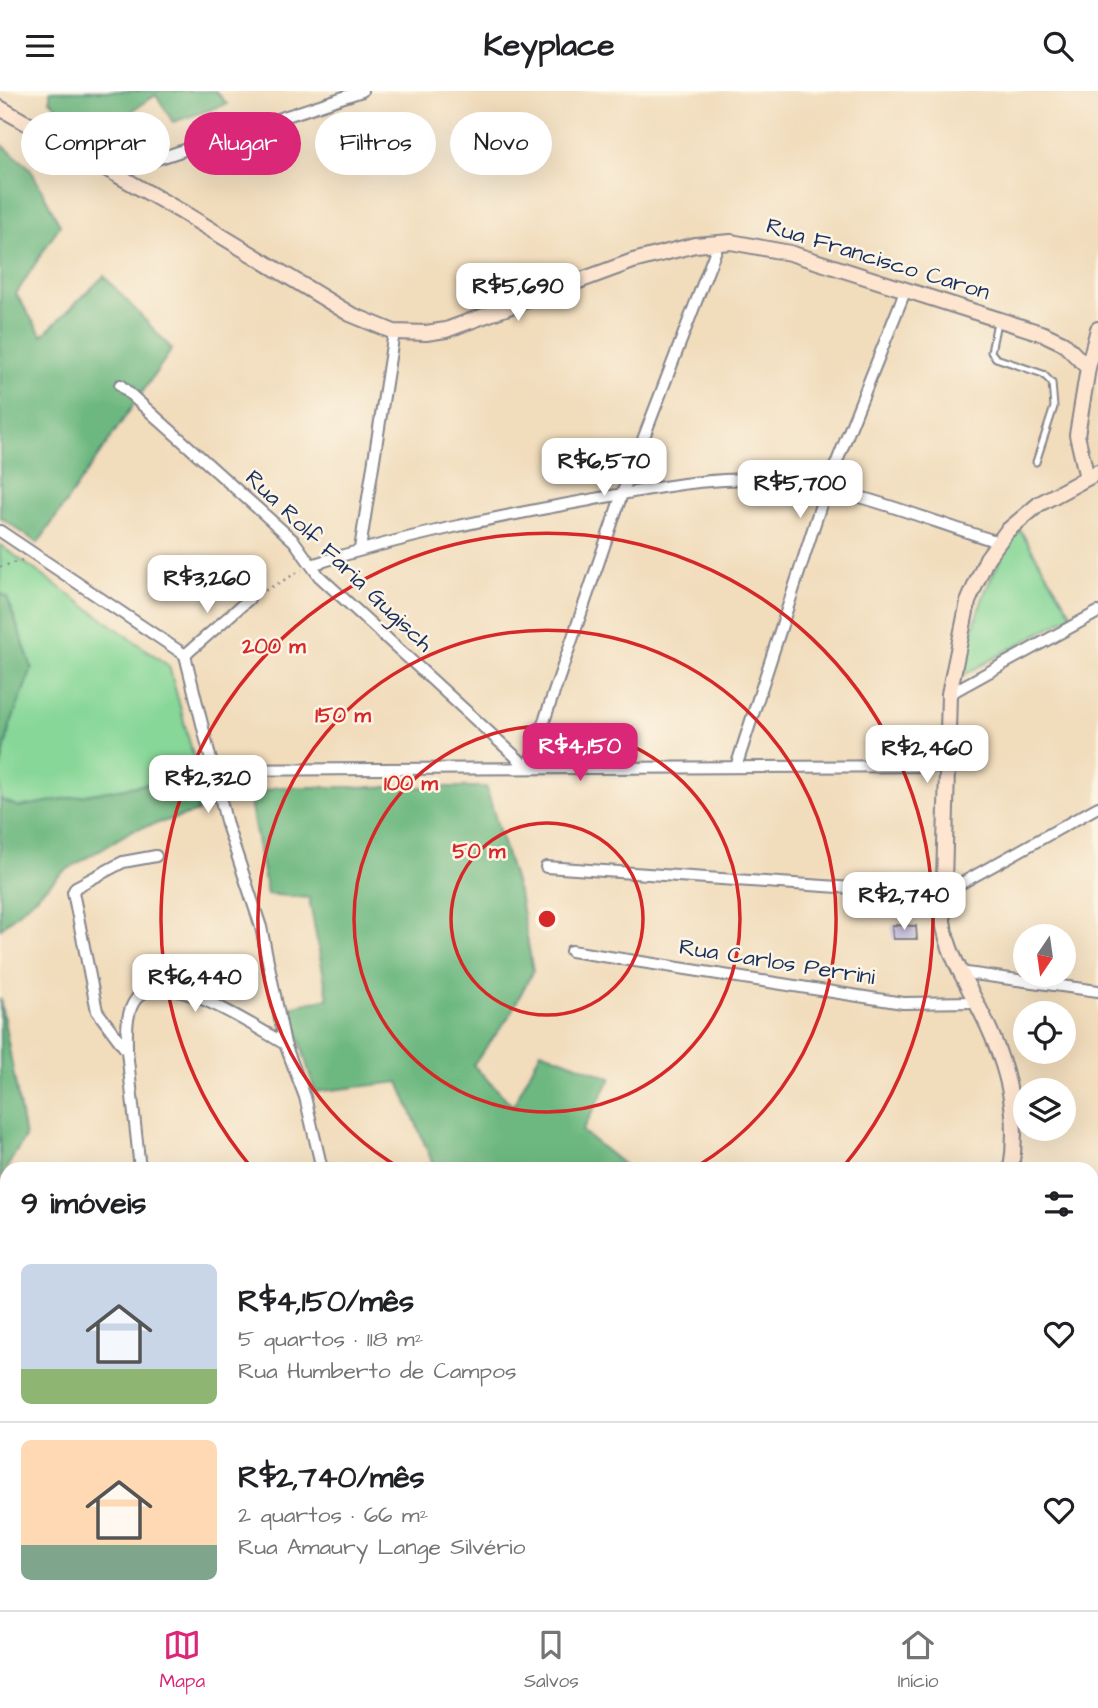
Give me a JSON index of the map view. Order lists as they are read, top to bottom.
{
  "streets": {
    "street": ["Rua Francisco Caron", "Rua Rolf Faria Gugisch", "Rua Carlos Perrini"]
  },
  "north": "bottom",
  "page": {
    "header": "Keyplace",
    "chip": [
      "Comprar",
      "Alugar",
      "Filtros",
      "Novo"
    ],
    "price": [
      "R$5,690",
      "R$6,570",
      "R$5,700",
      "R$3,260",
      "R$4,150",
      "R$2,460",
      "R$2,320",
      "R$2,740",
      "R$6,440"
    ],
    "heading": "9 imóveis",
    "list": [
      {
        "name": "R$4,150/mês",
        "note": "5 quartos · 118 m² · Rua Humberto de Campos"
      },
      {
        "name": "R$2,740/mês",
        "note": "2 quartos · 66 m² · Rua Amaury Lange Silvério"
      }
    ],
    "tabs": ["Mapa", "Salvos", "Início"]
  },
  "rings": [
    "200 m",
    "150 m",
    "100 m",
    "50 m"
  ]
}
